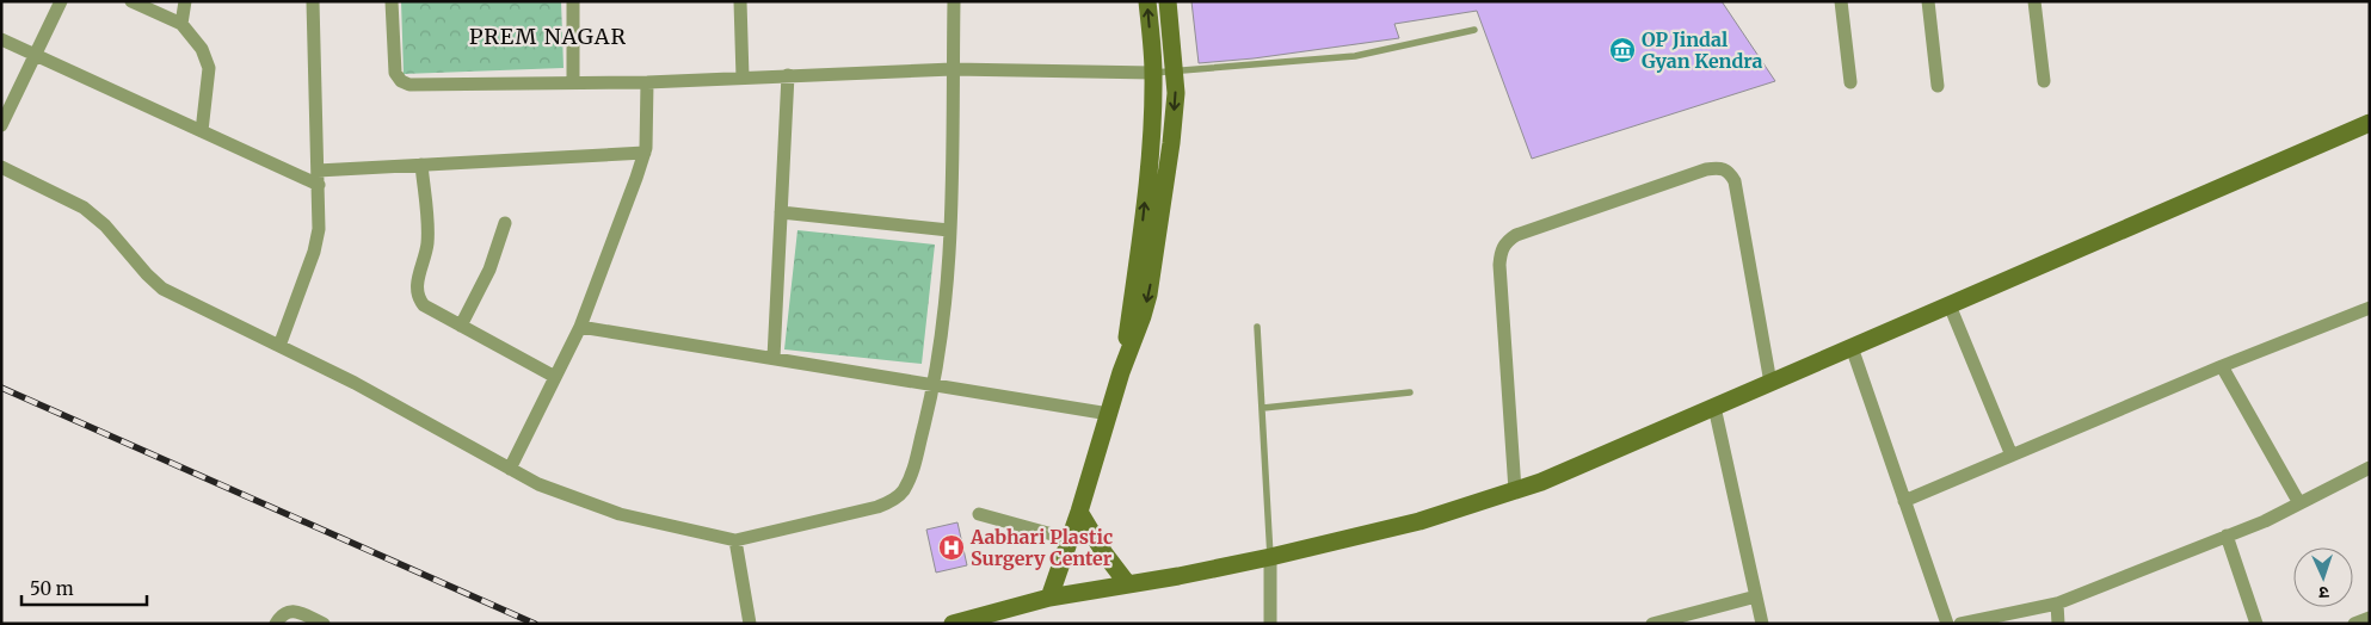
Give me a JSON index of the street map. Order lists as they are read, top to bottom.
{
  "districts": ["PREM NAGAR"],
  "places": {
    "museum": ["OP Jindal Gyan Kendra"],
    "hospital": ["Aabhari Plastic Surgery Center"]
  },
  "scale_bar": "50 m",
  "north": "bottom"
}
